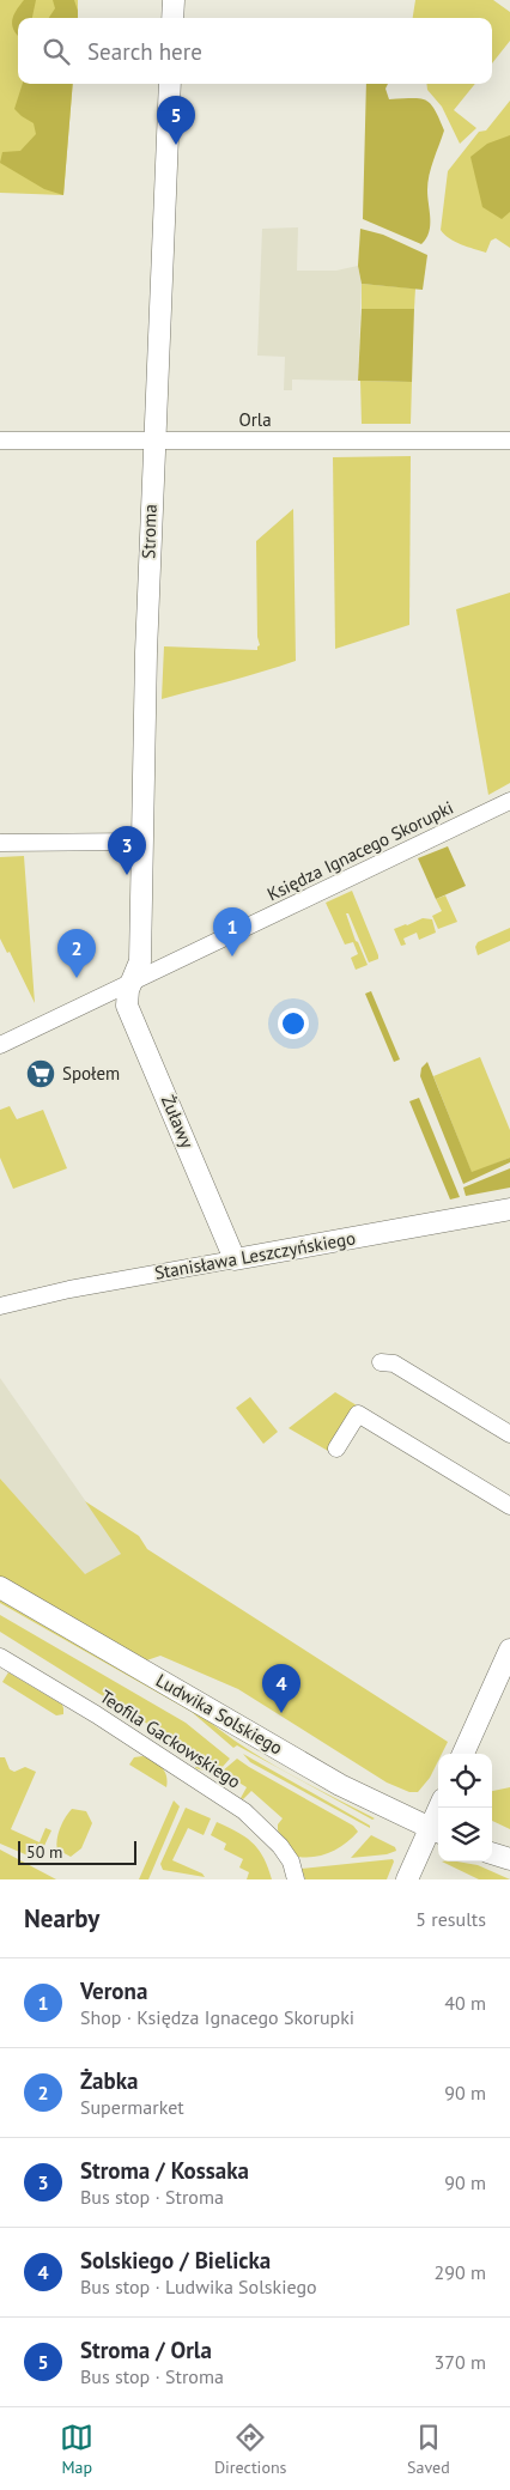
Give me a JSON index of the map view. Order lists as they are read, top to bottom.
{
  "streets": {
    "street": [
      "Orla",
      "Stroma",
      "Księdza Ignacego Skorupki",
      "Żuławy",
      "Stanisława Leszczyńskiego",
      "Ludwika Solskiego",
      "Teofila Gackowskiego"
    ]
  },
  "crossings": [
    ["Orla", "Stroma"],
    ["Stroma", "Księdza Ignacego Skorupki"],
    ["Stroma", "Żuławy"],
    ["Księdza Ignacego Skorupki", "Żuławy"],
    ["Żuławy", "Stanisława Leszczyńskiego"]
  ],
  "places": {
    "supermarket": ["Społem"]
  },
  "scale_bar": "50 m",
  "page": {
    "search": "Search here",
    "pins": [
      "5",
      "3",
      "1",
      "2",
      "4"
    ],
    "scale": "50 m",
    "heading": ["Nearby", "5 results"],
    "list": [
      {
        "mark": "1",
        "name": "Verona",
        "note": "Shop · Księdza Ignacego Skorupki",
        "value": "40 m"
      },
      {
        "mark": "2",
        "name": "Żabka",
        "note": "Supermarket",
        "value": "90 m"
      },
      {
        "mark": "3",
        "name": "Stroma / Kossaka",
        "note": "Bus stop · Stroma",
        "value": "90 m"
      },
      {
        "mark": "4",
        "name": "Solskiego / Bielicka",
        "note": "Bus stop · Ludwika Solskiego",
        "value": "290 m"
      },
      {
        "mark": "5",
        "name": "Stroma / Orla",
        "note": "Bus stop · Stroma",
        "value": "370 m"
      }
    ],
    "nav": ["Map", "Directions", "Saved"]
  }
}
